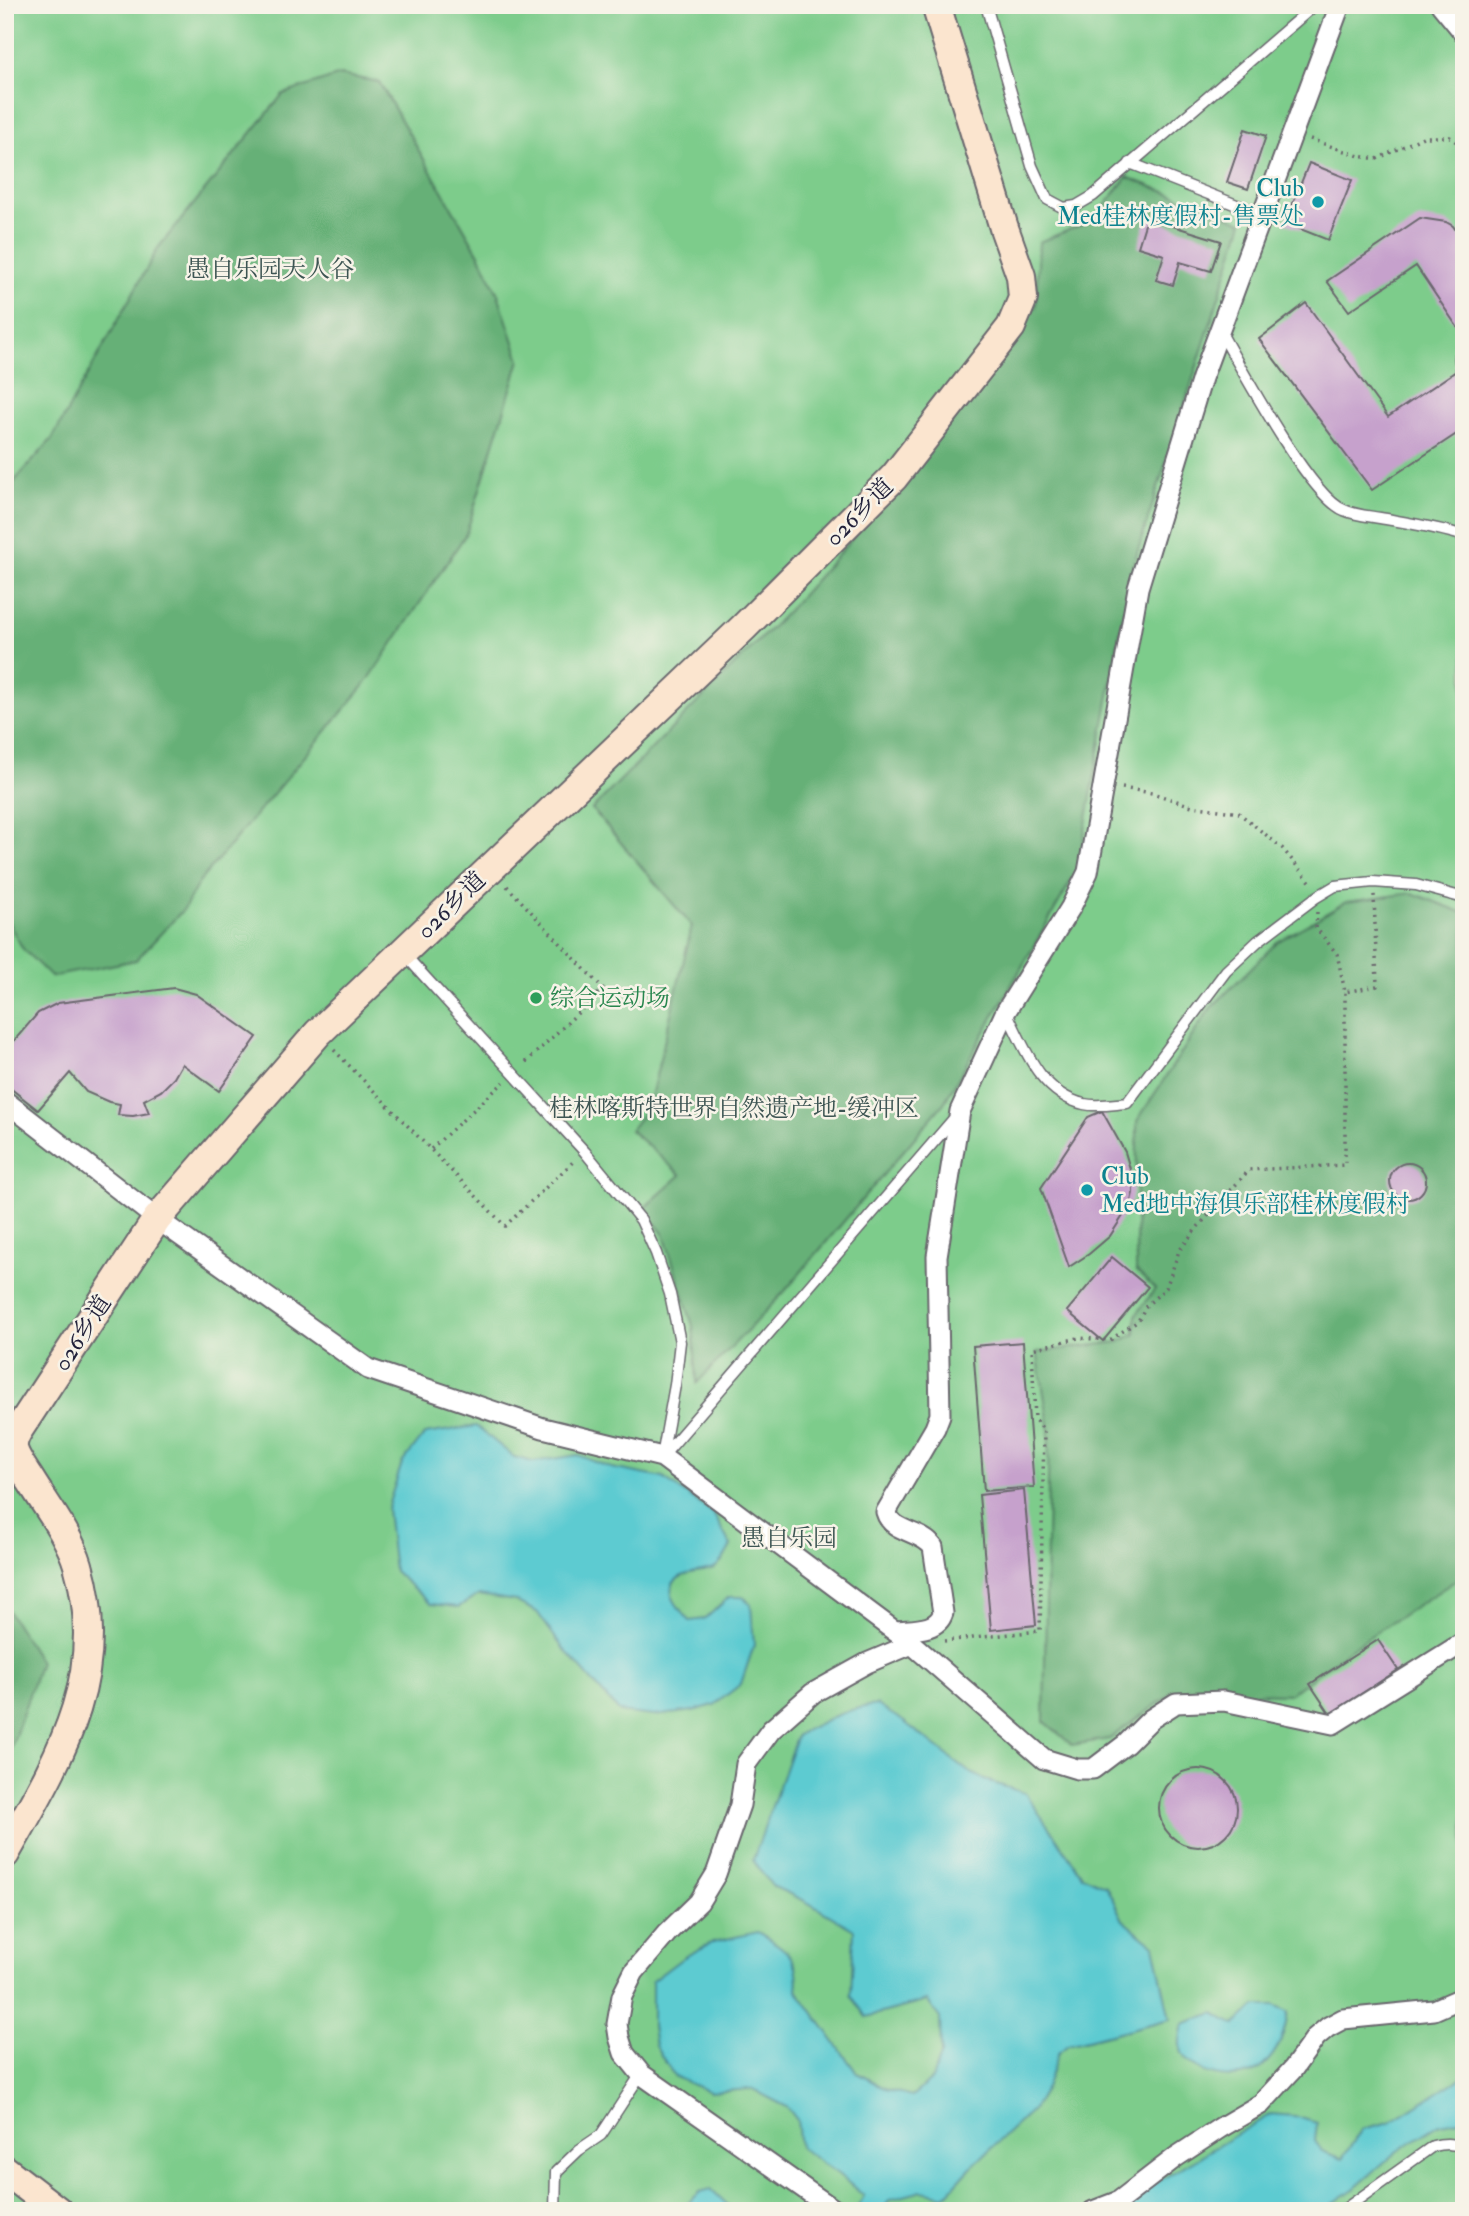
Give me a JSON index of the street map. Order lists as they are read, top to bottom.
{
  "streets": {
    "street": ["026乡道"]
  },
  "parks": ["愚自乐园天人谷", "桂林喀斯特世界自然遗产地-缓冲区", "愚自乐园"],
  "places": ["Club Med桂林度假村-售票处", "综合运动场", "Club Med地中海俱乐部桂林度假村"]
}
